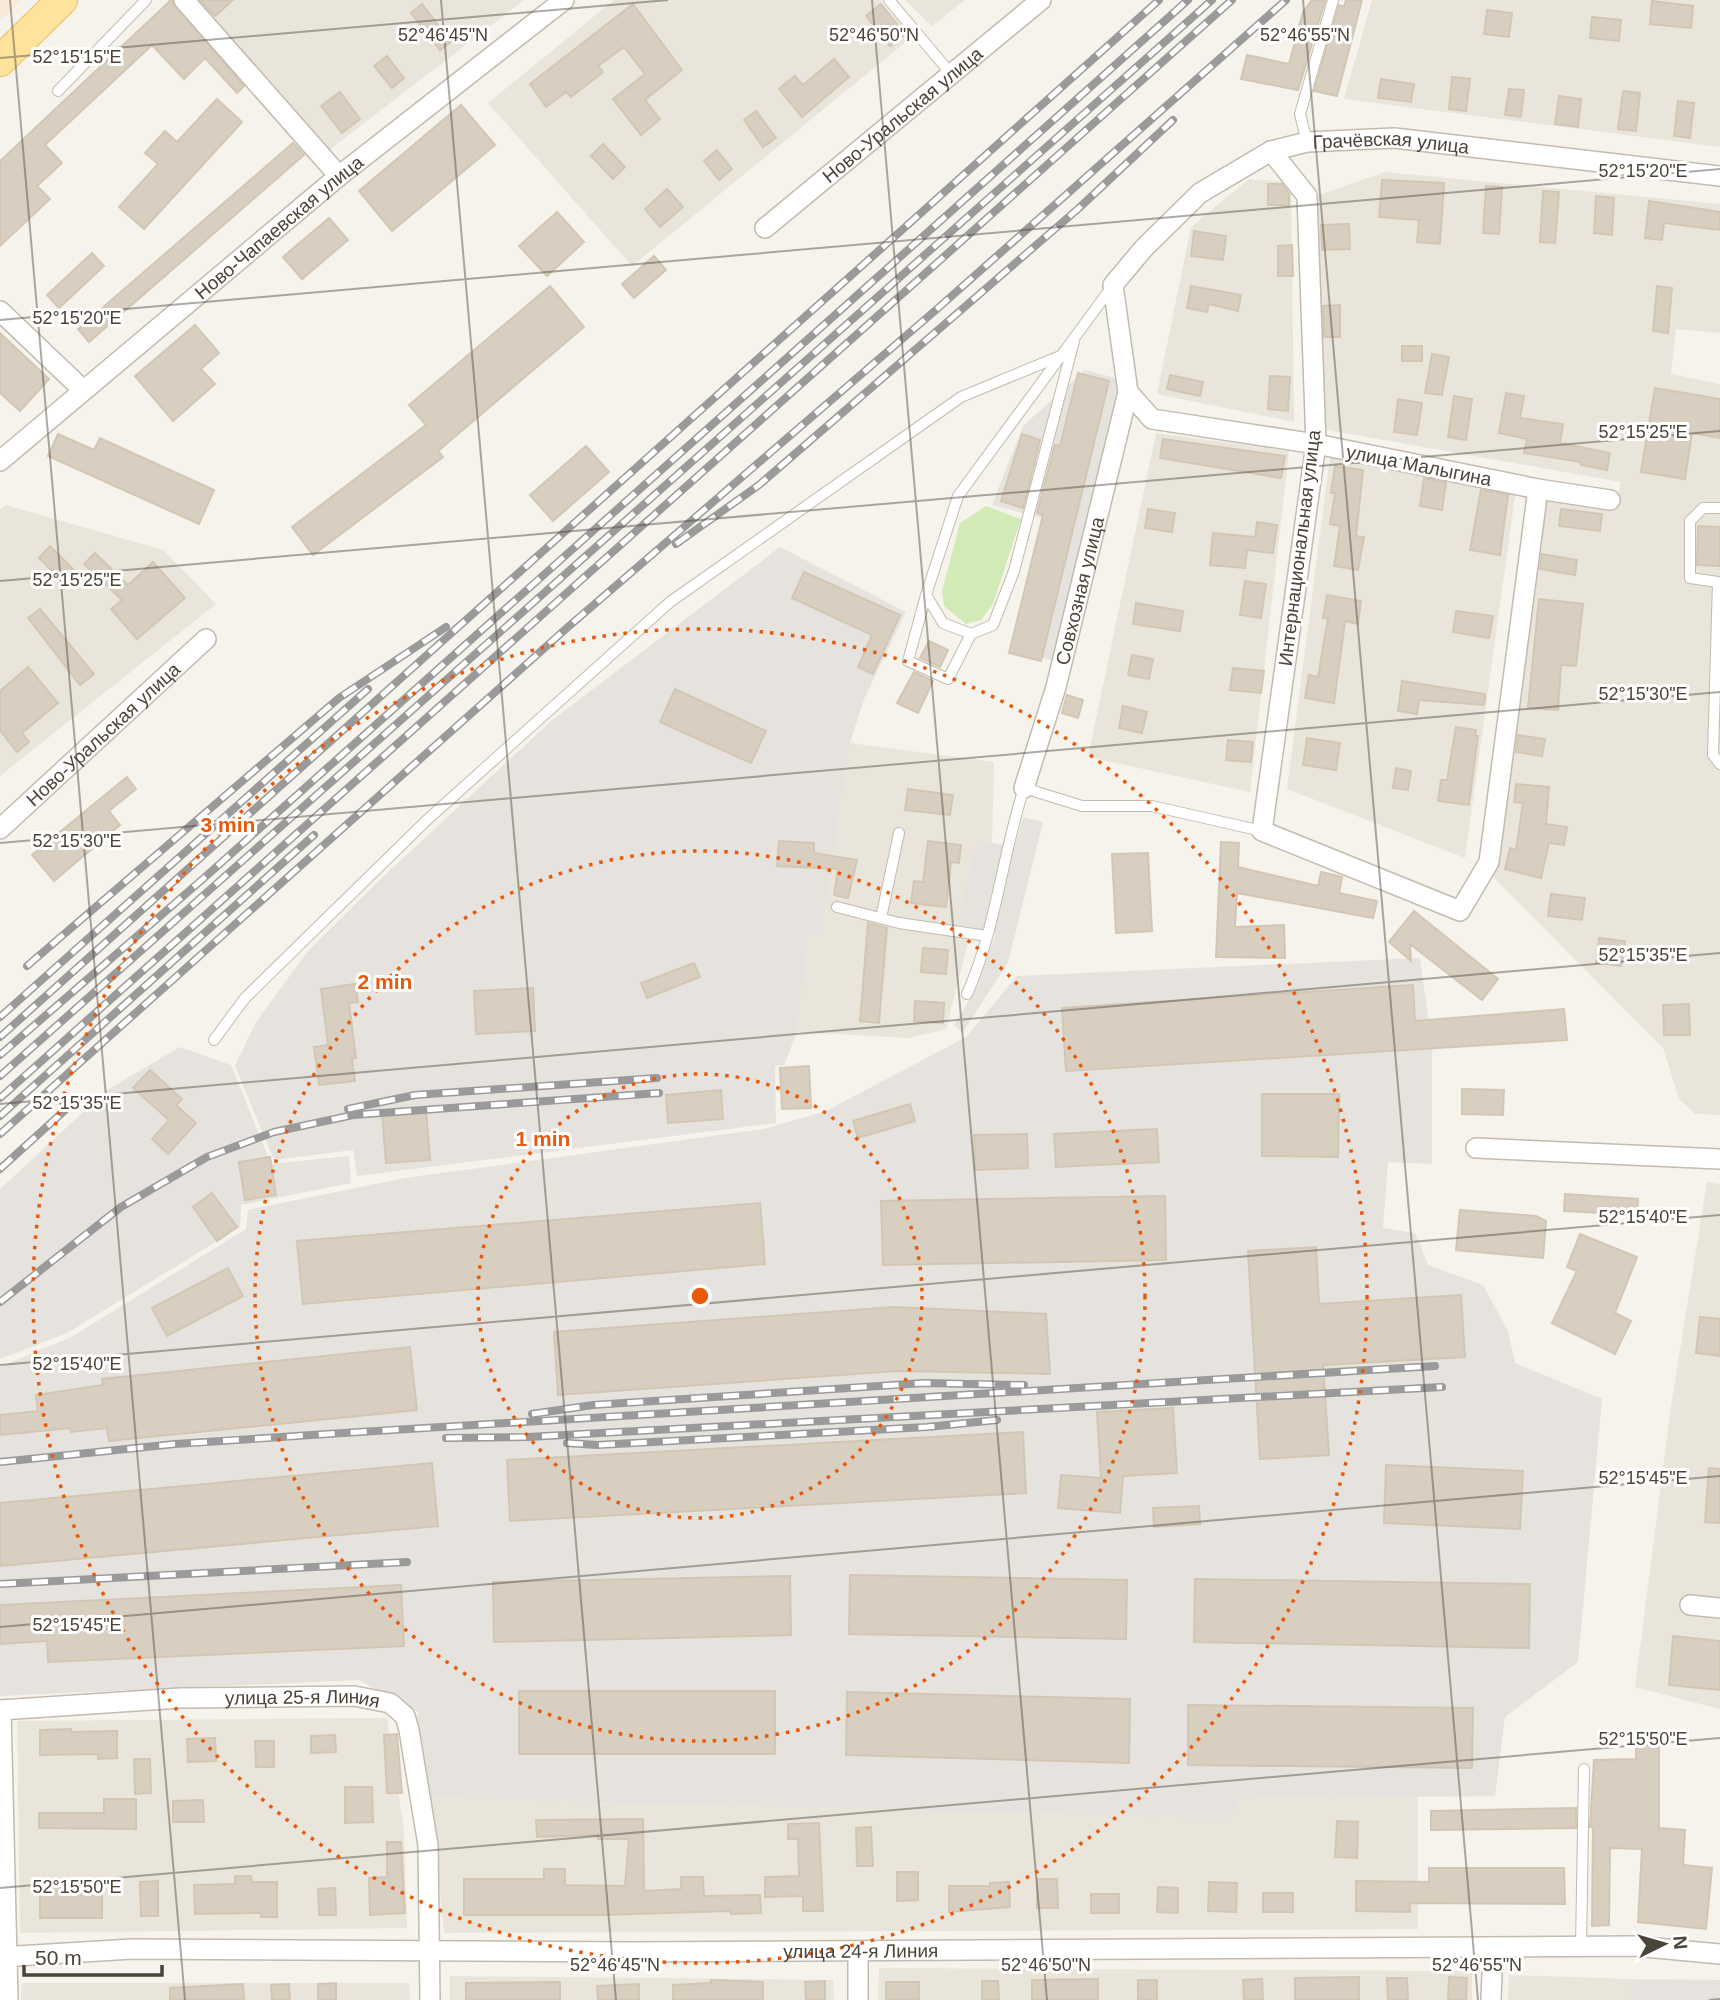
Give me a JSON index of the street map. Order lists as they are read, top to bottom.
{
  "streets": {
    "street": [
      "Ново-Уральская улица",
      "Грачёвская улица",
      "Ново-Чапаевская улица",
      "улица Малыгина",
      "Интернациональная улица",
      "Совхозная улица",
      "улица 25-я Линия",
      "улица 24-я Линия"
    ]
  },
  "crossings": [
    ["Грачёвская улица", "Интернациональная улица"],
    ["улица Малыгина", "Интернациональная улица"],
    ["улица Малыгина", "Совхозная улица"],
    ["улица 25-я Линия", "улица 24-я Линия"]
  ],
  "scale_bar": "50 m",
  "north": "right",
  "coordinates": [
    "52°46'45\"N",
    "52°46'50\"N",
    "52°46'55\"N",
    "52°15'15\"E",
    "52°15'20\"E",
    "52°15'25\"E",
    "52°15'30\"E",
    "52°15'35\"E",
    "52°15'40\"E",
    "52°15'45\"E",
    "52°15'50\"E"
  ],
  "rings": ["3 min", "2 min", "1 min"]
}
